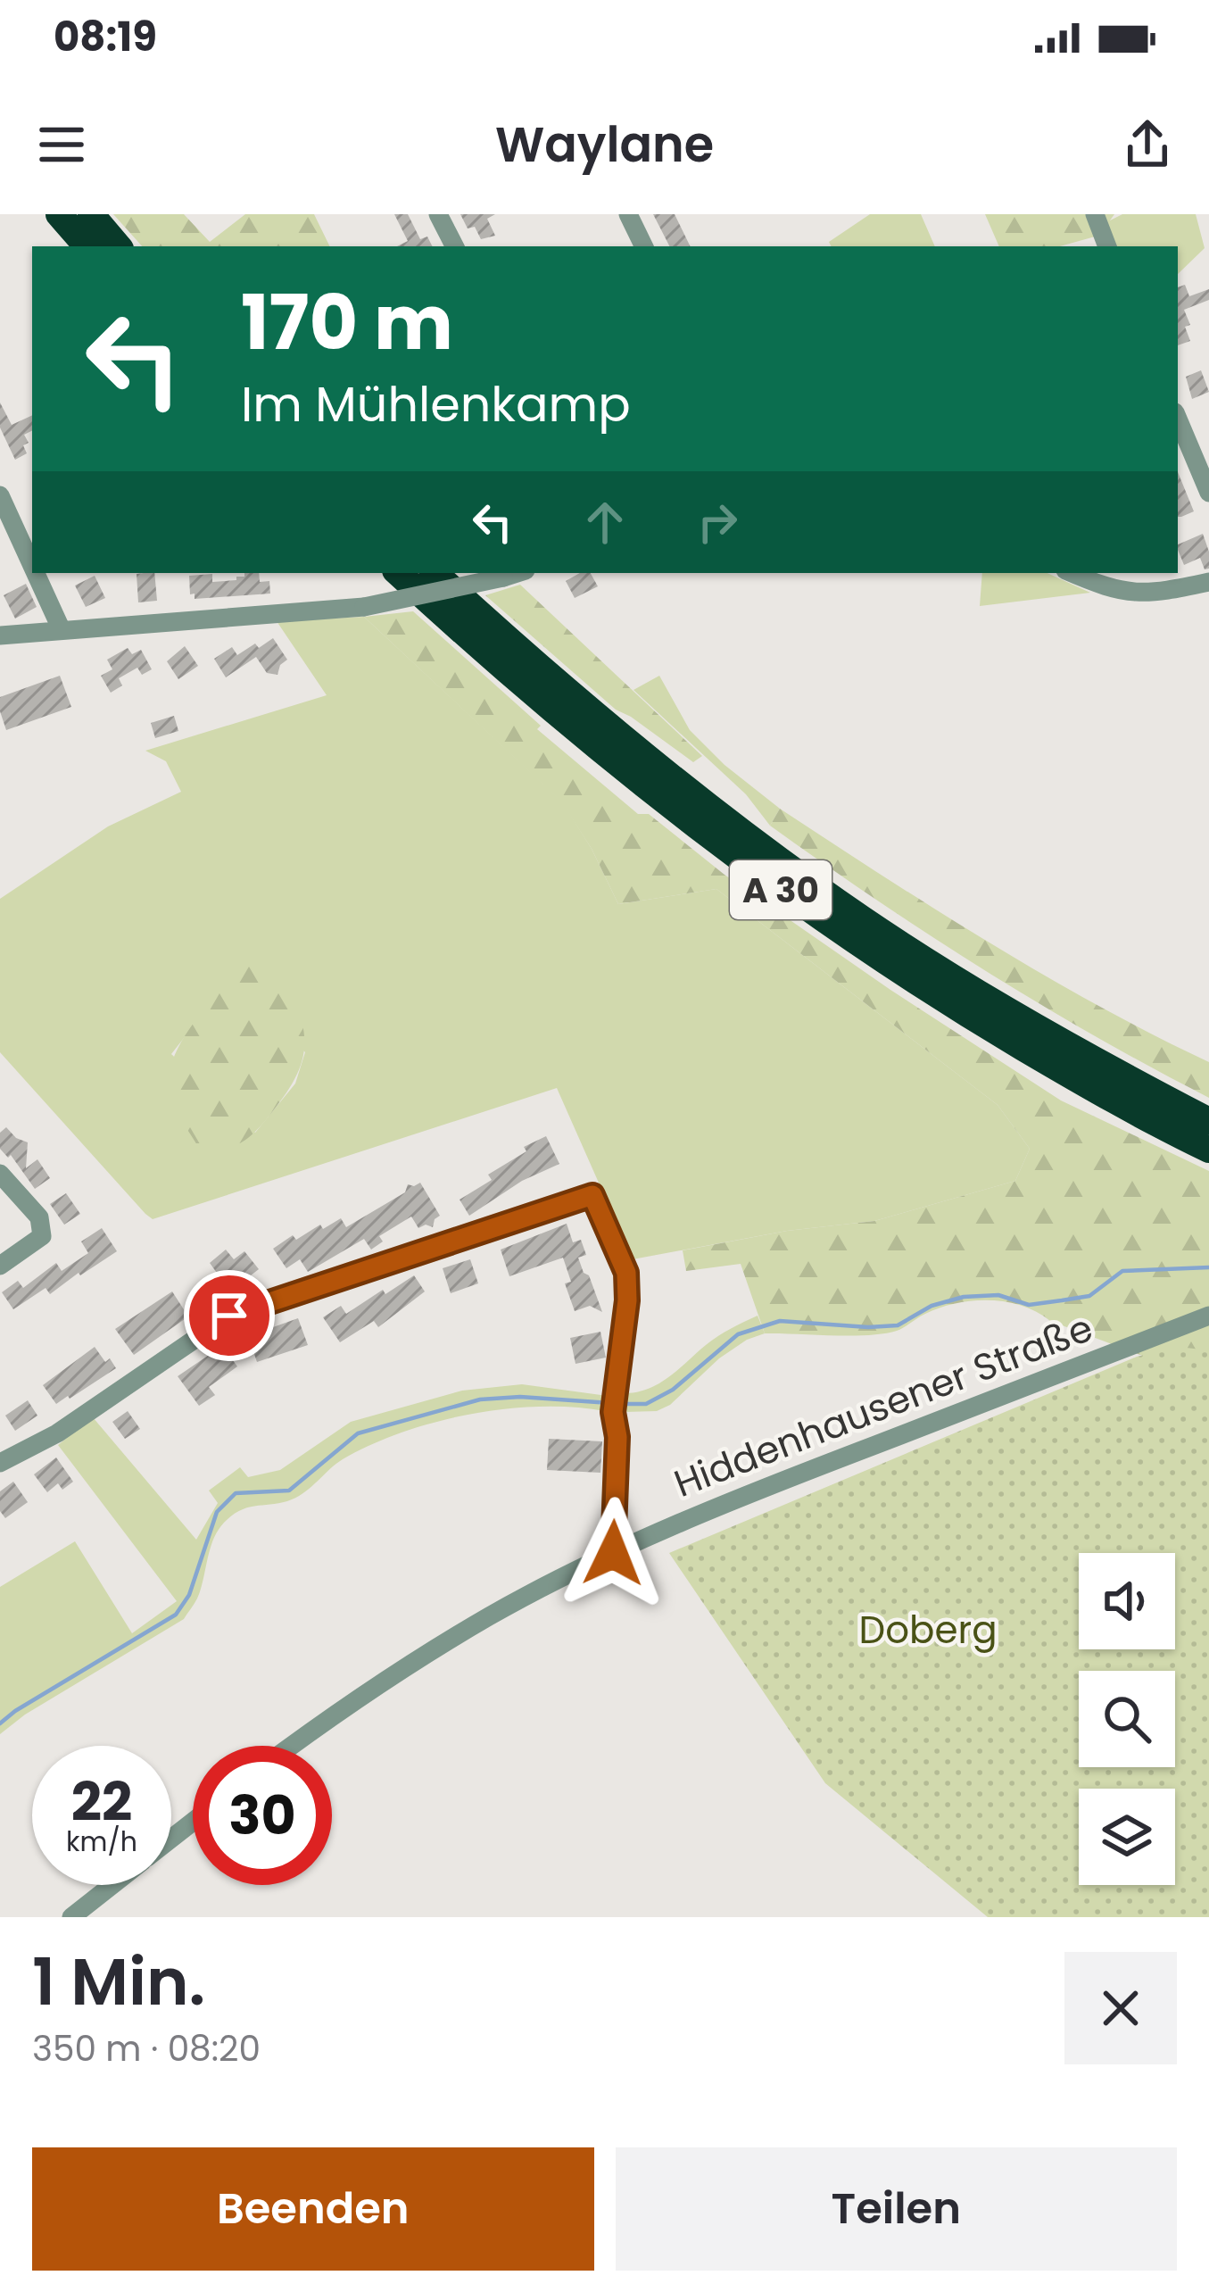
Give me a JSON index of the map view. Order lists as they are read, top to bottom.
{
  "streets": {
    "highway": ["A 30"],
    "street": ["Hiddenhausener Straße"]
  },
  "parks": ["Doberg"],
  "page": {
    "status": "08:19",
    "header": "Waylane",
    "turn": ["170 m", "Im Mühlenkamp"],
    "speed": "22 km/h",
    "limit": "30",
    "heading": ["1 Min.", "350 m · 08:20"],
    "buttons": ["Beenden", "Teilen"]
  }
}
